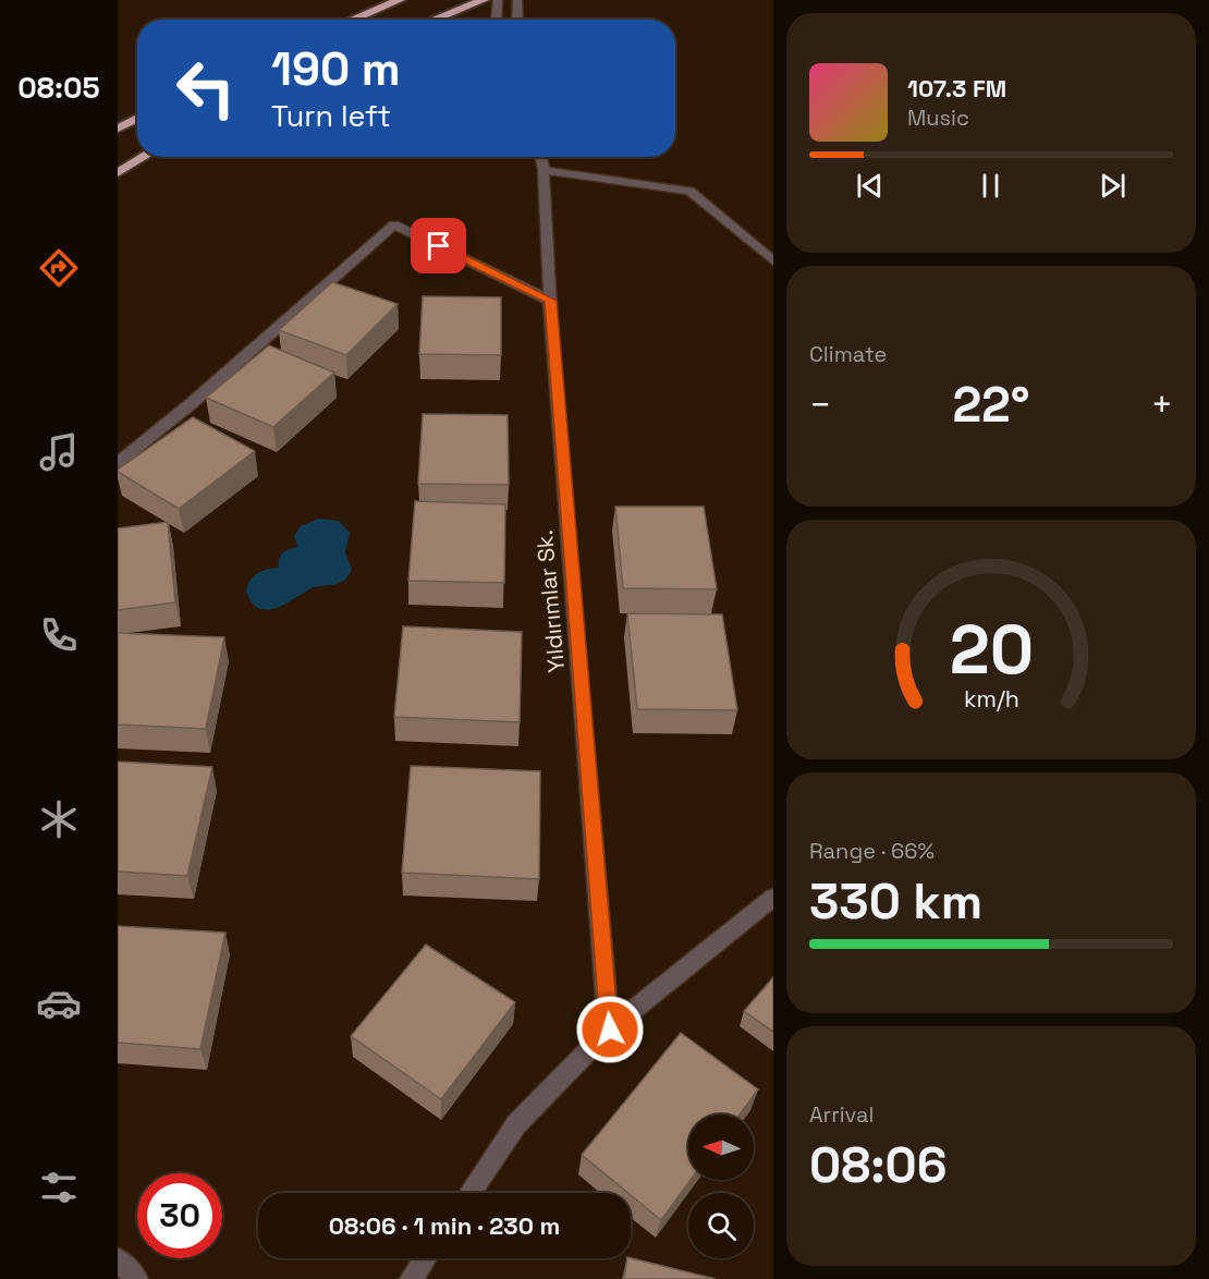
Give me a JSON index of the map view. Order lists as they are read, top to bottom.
{
  "streets": {
    "street": ["Yıldırımlar Sk."]
  },
  "north": "left",
  "page": {
    "tabs": "08:05",
    "turn": ["190 m", "Turn left"],
    "song": ["107.3 FM", "Music"],
    "tile": [
      "Climate",
      ["Range · 66%", "330 km"],
      ["Arrival", "08:06"]
    ],
    "heat": ["−", "22°", "+"],
    "limit": "30",
    "trip": "08:06 · 1 min · 230 m",
    "gauge": ["20", "km/h"]
  }
}
